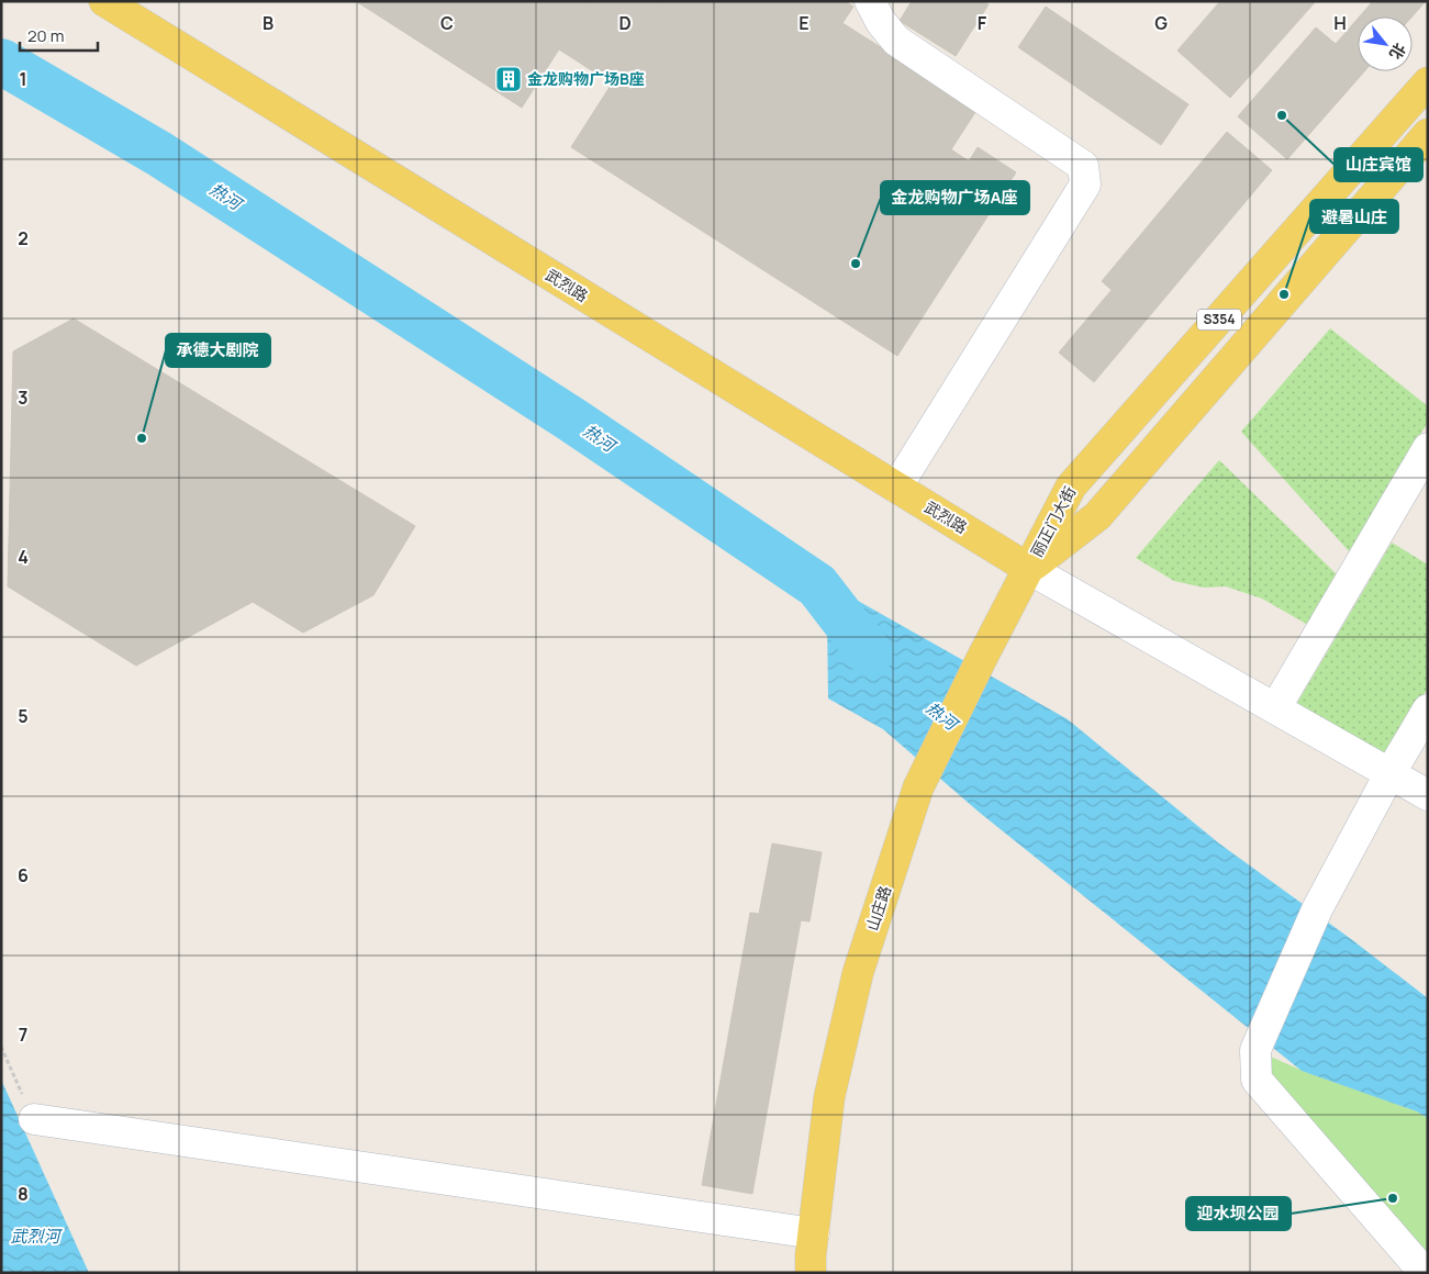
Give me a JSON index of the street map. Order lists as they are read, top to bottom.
{
  "streets": {
    "main road": [
      "武烈路",
      "S354",
      "丽正门大街",
      "山庄路"
    ]
  },
  "crossings": [
    ["武烈路", "丽正门大街"],
    ["武烈路", "山庄路"],
    ["丽正门大街", "山庄路"]
  ],
  "water": ["热河", "武烈河"],
  "places": {
    "building": ["金龙购物广场B座"],
    "other": [
      "山庄宾馆",
      "金龙购物广场A座",
      "避暑山庄",
      "承德大剧院",
      "迎水坝公园"
    ]
  },
  "scale_bar": "20 m",
  "north": "bottom right",
  "grid": {
    "columns": [
      "B",
      "C",
      "D",
      "E",
      "F",
      "G",
      "H"
    ],
    "rows": [
      "1",
      "2",
      "3",
      "4",
      "5",
      "6",
      "7",
      "8"
    ]
  }
}
